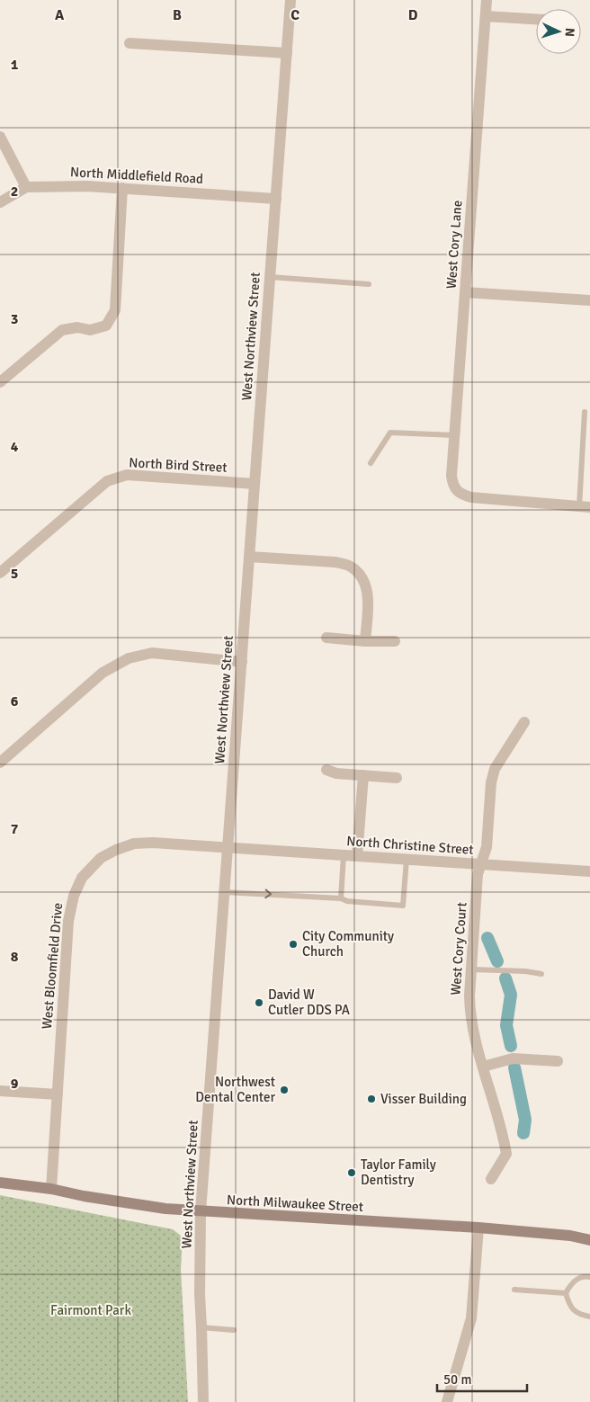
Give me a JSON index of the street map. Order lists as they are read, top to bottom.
{
  "streets": {
    "main road": ["North Milwaukee Street"],
    "street": [
      "North Middlefield Road",
      "West Cory Lane",
      "West Northview Street",
      "North Bird Street",
      "North Christine Street",
      "West Cory Court",
      "West Bloomfield Drive"
    ]
  },
  "crossings": [
    ["North Middlefield Road", "West Northview Street"],
    ["West Northview Street", "North Bird Street"],
    ["West Northview Street", "North Christine Street"],
    ["West Northview Street", "West Bloomfield Drive"],
    ["West Northview Street", "North Milwaukee Street"],
    ["North Christine Street", "West Cory Court"],
    ["North Christine Street", "West Bloomfield Drive"],
    ["West Bloomfield Drive", "North Milwaukee Street"]
  ],
  "parks": ["Fairmont Park"],
  "places": [
    "City Community Church",
    "David W Cutler DDS PA",
    "Northwest Dental Center",
    "Visser Building",
    "Taylor Family Dentistry"
  ],
  "scale_bar": "50 m",
  "north": "right",
  "grid": {
    "columns": [
      "A",
      "B",
      "C",
      "D"
    ],
    "rows": [
      "1",
      "2",
      "3",
      "4",
      "5",
      "6",
      "7",
      "8",
      "9"
    ]
  }
}
